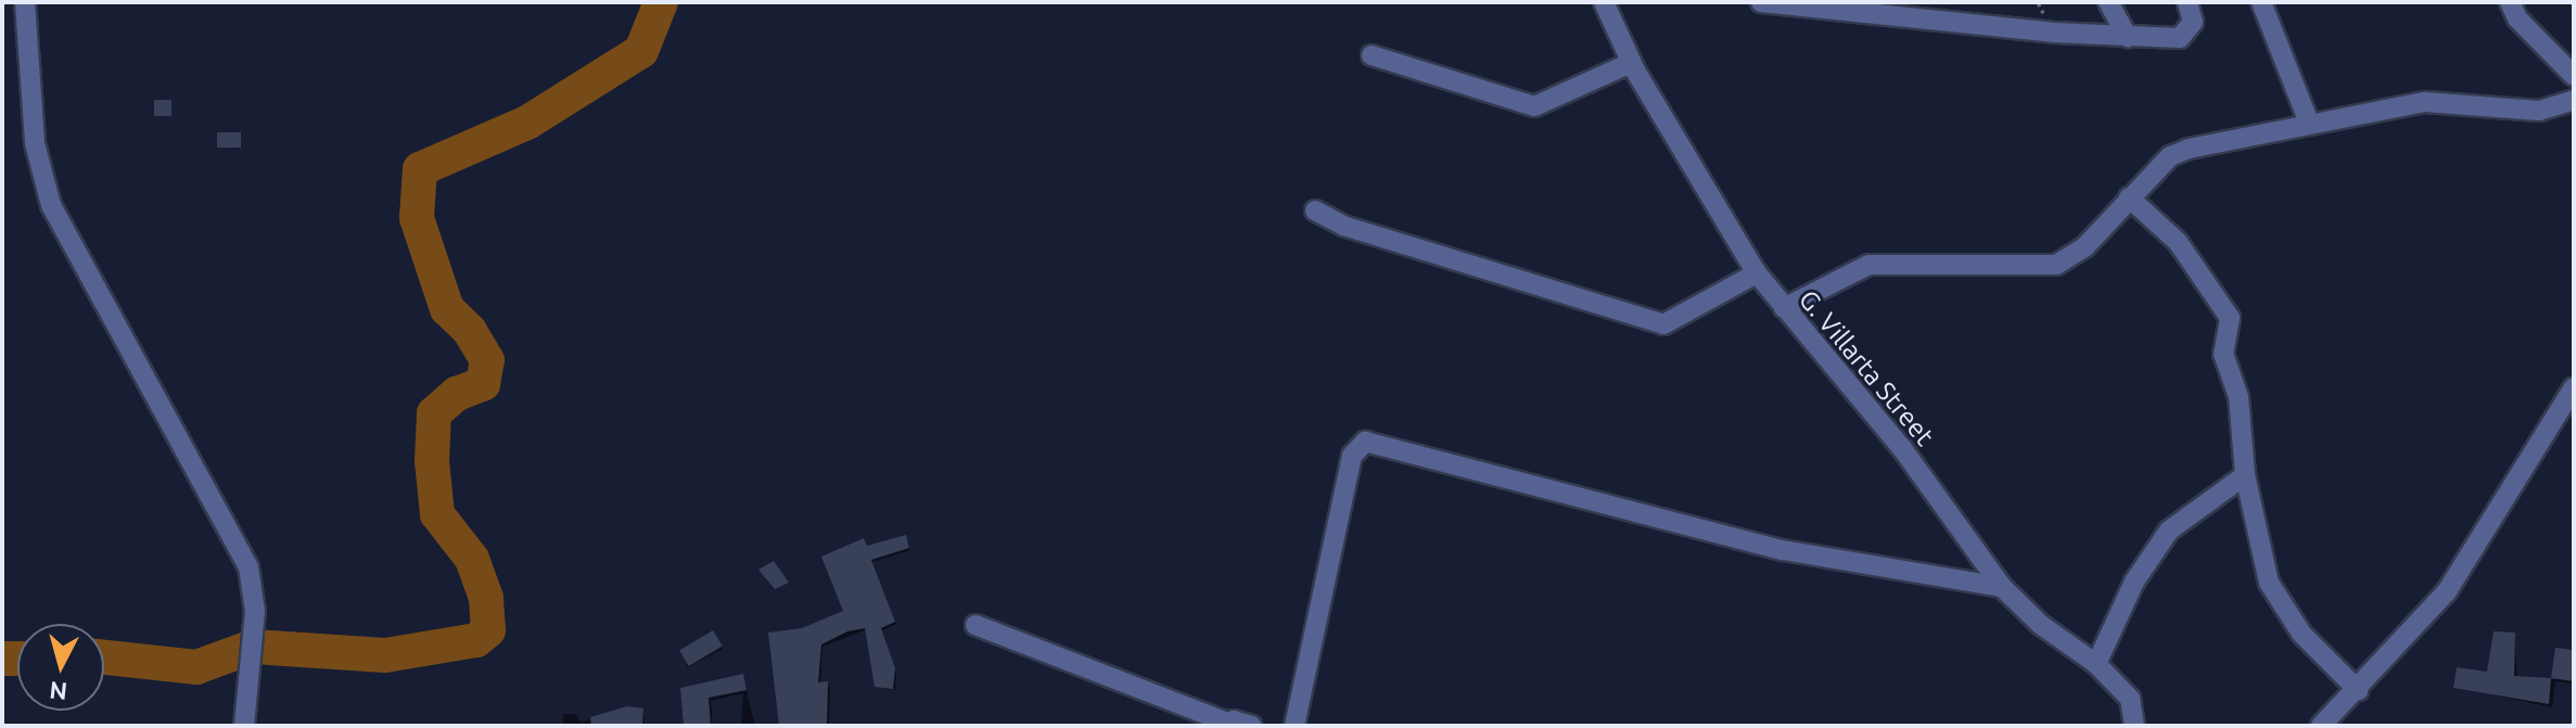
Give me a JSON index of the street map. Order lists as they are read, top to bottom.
{
  "streets": {
    "street": ["G. Villarta Street"]
  },
  "north": "bottom"
}
